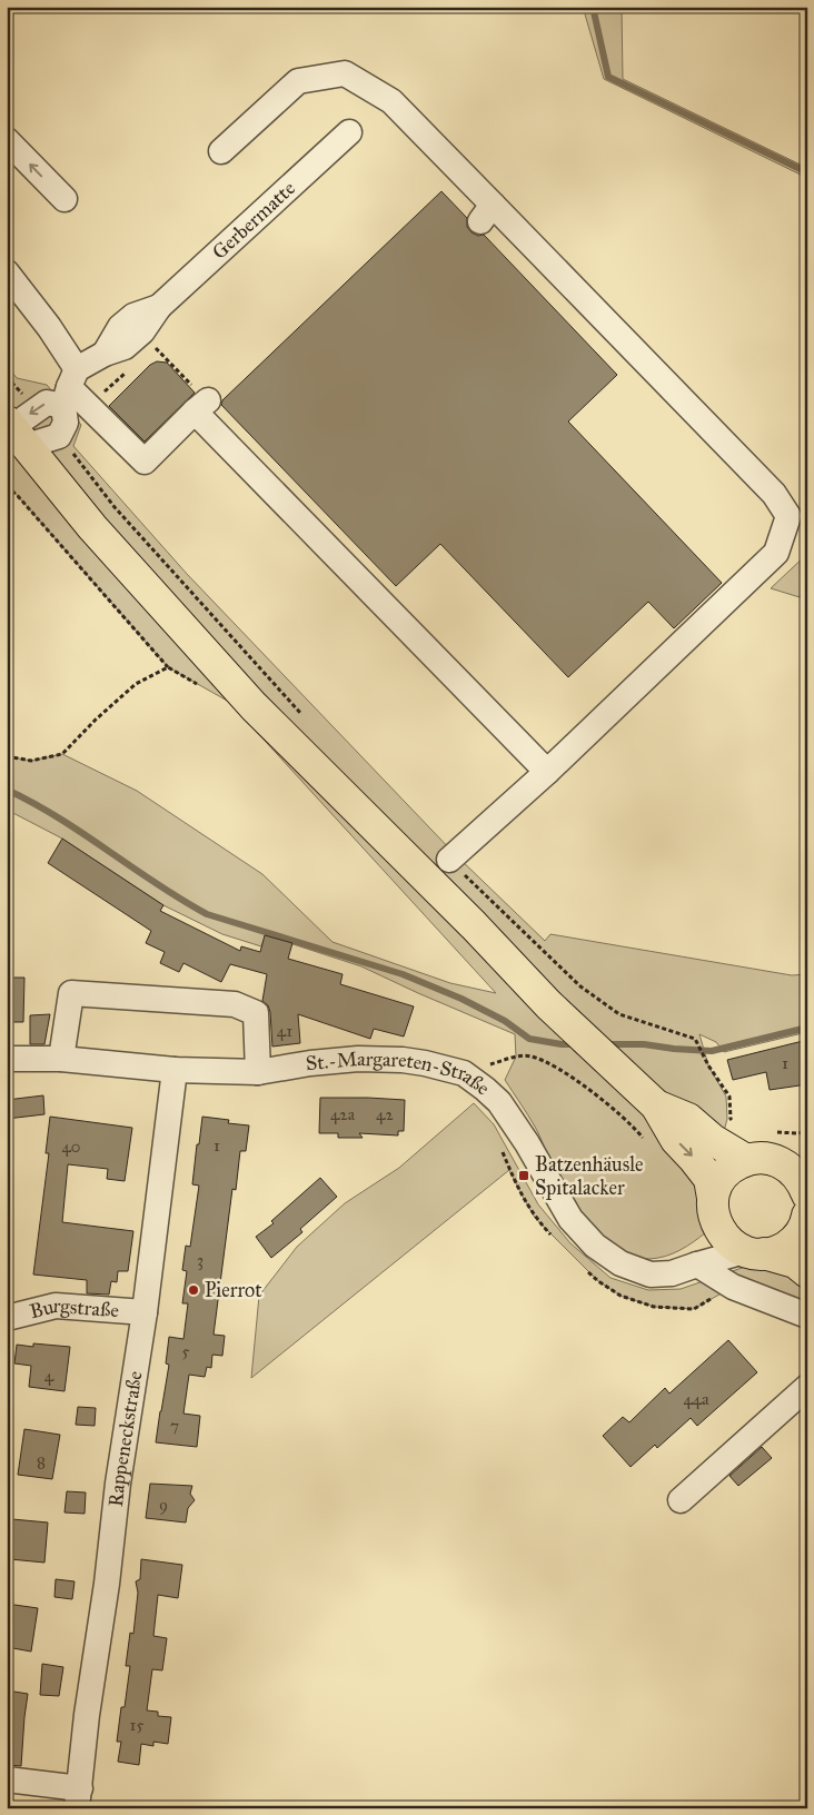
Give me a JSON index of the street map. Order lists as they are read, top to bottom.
{
  "streets": {
    "street": [
      "Gerbermatte",
      "St.-Margareten-Straße",
      "Burgstraße",
      "Rappeneckstraße"
    ]
  },
  "crossings": [
    ["St.-Margareten-Straße", "Rappeneckstraße"],
    ["Burgstraße", "Rappeneckstraße"]
  ],
  "places": {
    "transit": ["Batzenhäusle Spitalacker"],
    "other": ["Pierrot"]
  },
  "house_numbers": [
    "41",
    "1",
    "42a",
    "42",
    "1",
    "40",
    "3",
    "5",
    "4",
    "44a",
    "7",
    "8",
    "9",
    "15"
  ]
}
